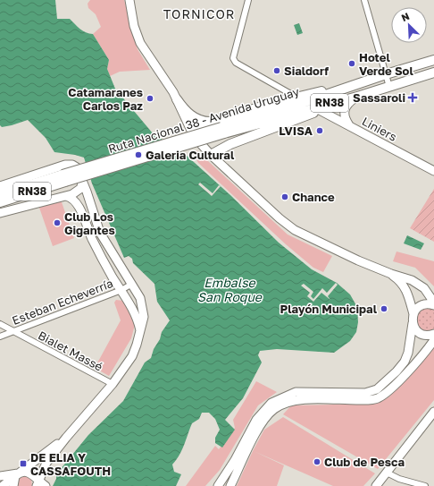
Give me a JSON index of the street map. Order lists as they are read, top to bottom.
{
  "streets": {
    "main road": ["RN38", "Ruta Nacional 38 - Avenida Uruguay", "Liniers"],
    "street": ["Esteban Echeverría", "Bialet Massé"]
  },
  "crossings": [
    ["Ruta Nacional 38 - Avenida Uruguay", "Liniers"],
    ["Esteban Echeverría", "Bialet Massé"]
  ],
  "districts": ["TORNICOR"],
  "water": ["Embalse San Roque"],
  "places": {
    "other": [
      "Hotel Verde Sol",
      "Sialdorf",
      "Catamaranes Carlos Paz",
      "LVISA",
      "Galeria Cultural",
      "Chance",
      "Club Los Gigantes",
      "Playón Municipal",
      "Club de Pesca"
    ],
    "health": ["Sassaroli"],
    "transit": ["DE ELIA Y CASSAFOUTH"]
  },
  "north": "top left"
}
